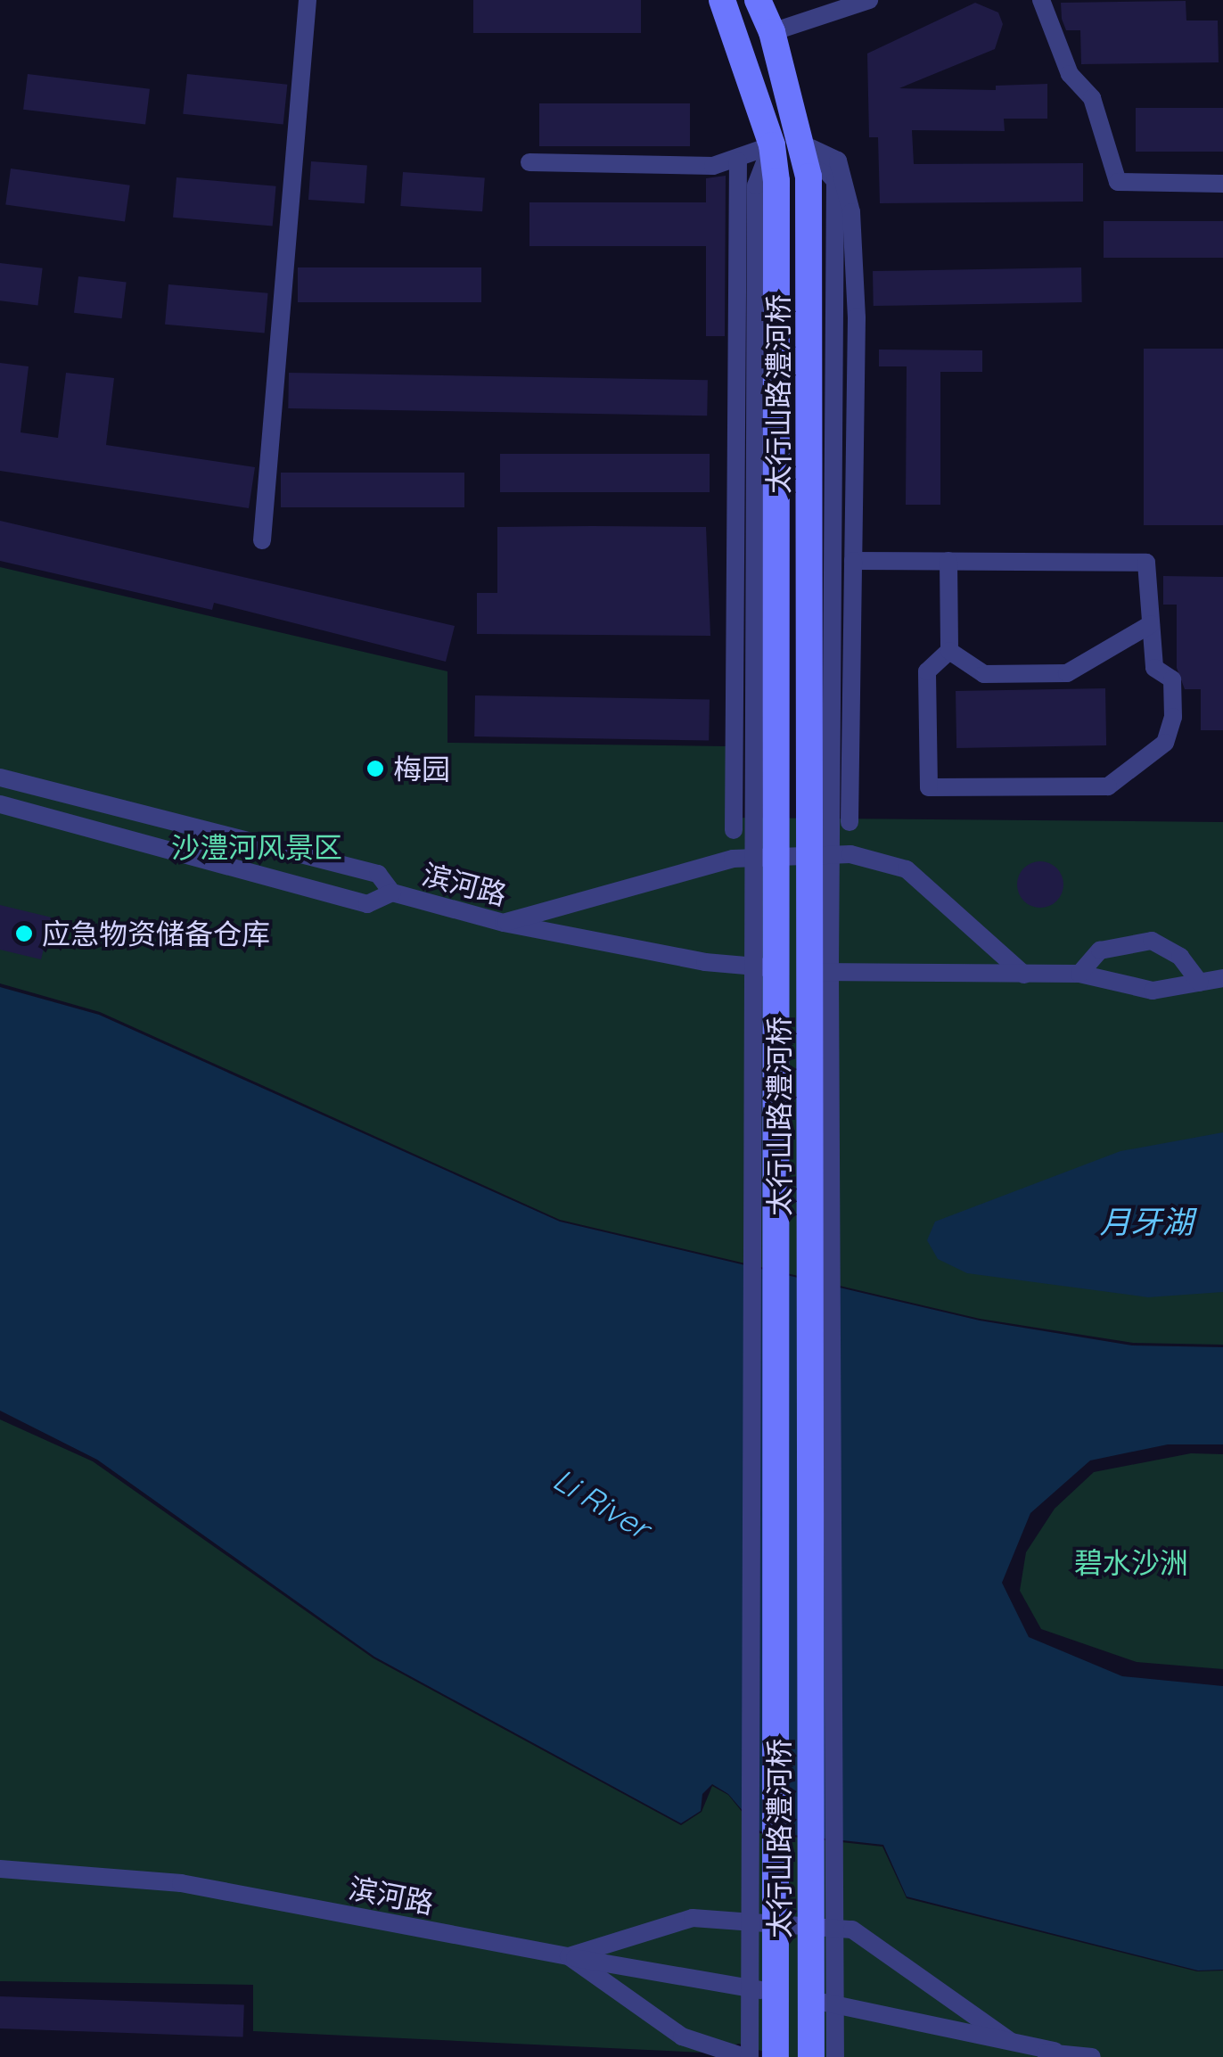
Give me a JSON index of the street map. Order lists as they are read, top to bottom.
{
  "streets": {
    "main road": ["太行山路澧河桥"],
    "street": ["滨河路"]
  },
  "crossings": [
    ["太行山路澧河桥", "滨河路"]
  ],
  "water": ["月牙湖", "Li River"],
  "parks": ["沙澧河风景区", "碧水沙洲"],
  "places": ["梅园", "应急物资储备仓库"]
}
